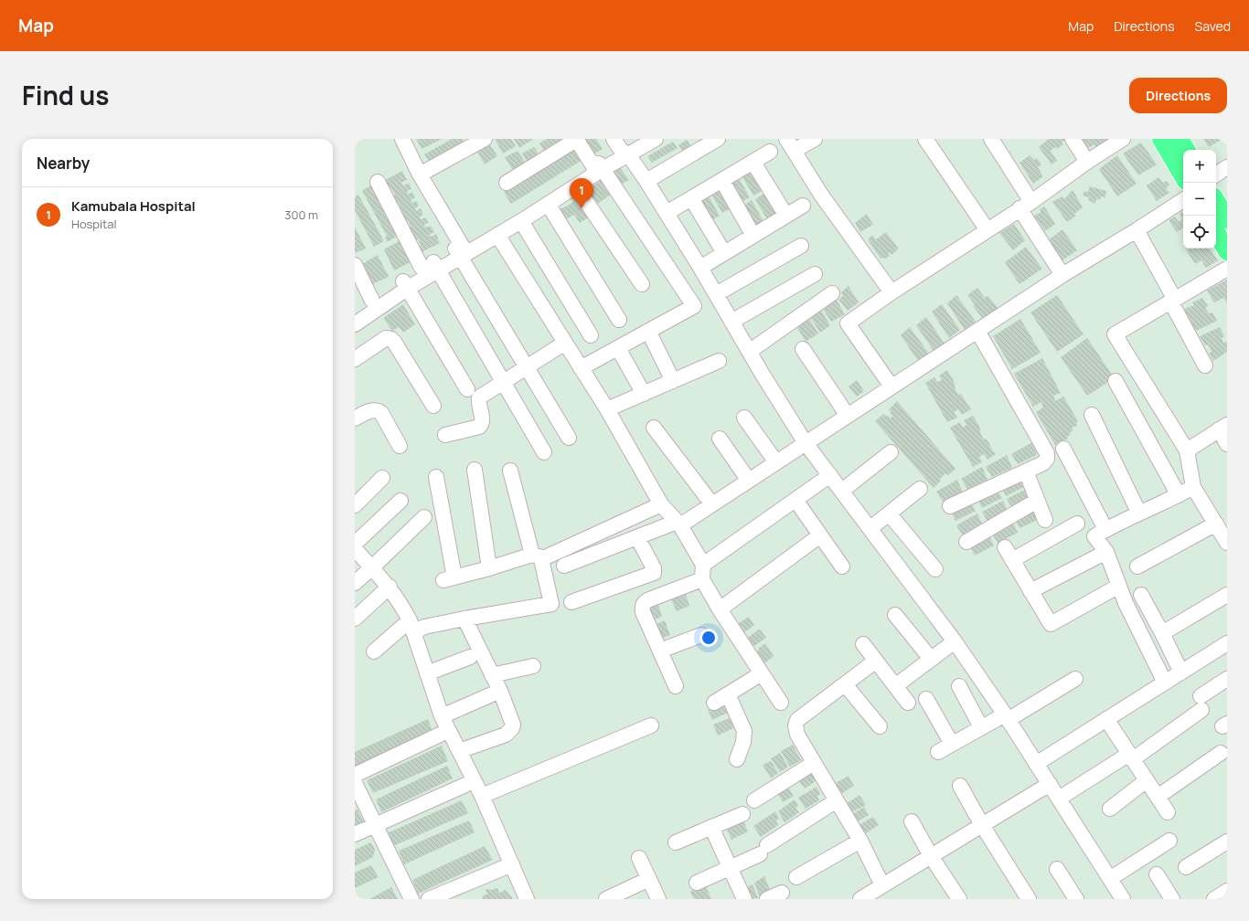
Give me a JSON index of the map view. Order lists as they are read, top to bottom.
{
  "page": {
    "header": "Map",
    "nav": ["Map", "Directions", "Saved"],
    "title": "Find us",
    "buttons": "Directions",
    "heading": "Nearby",
    "map_buttons": ["+", "−"],
    "pins": "1",
    "list": [
      {
        "mark": "1",
        "name": "Kamubala Hospital",
        "note": "Hospital",
        "value": "300 m"
      }
    ]
  }
}
